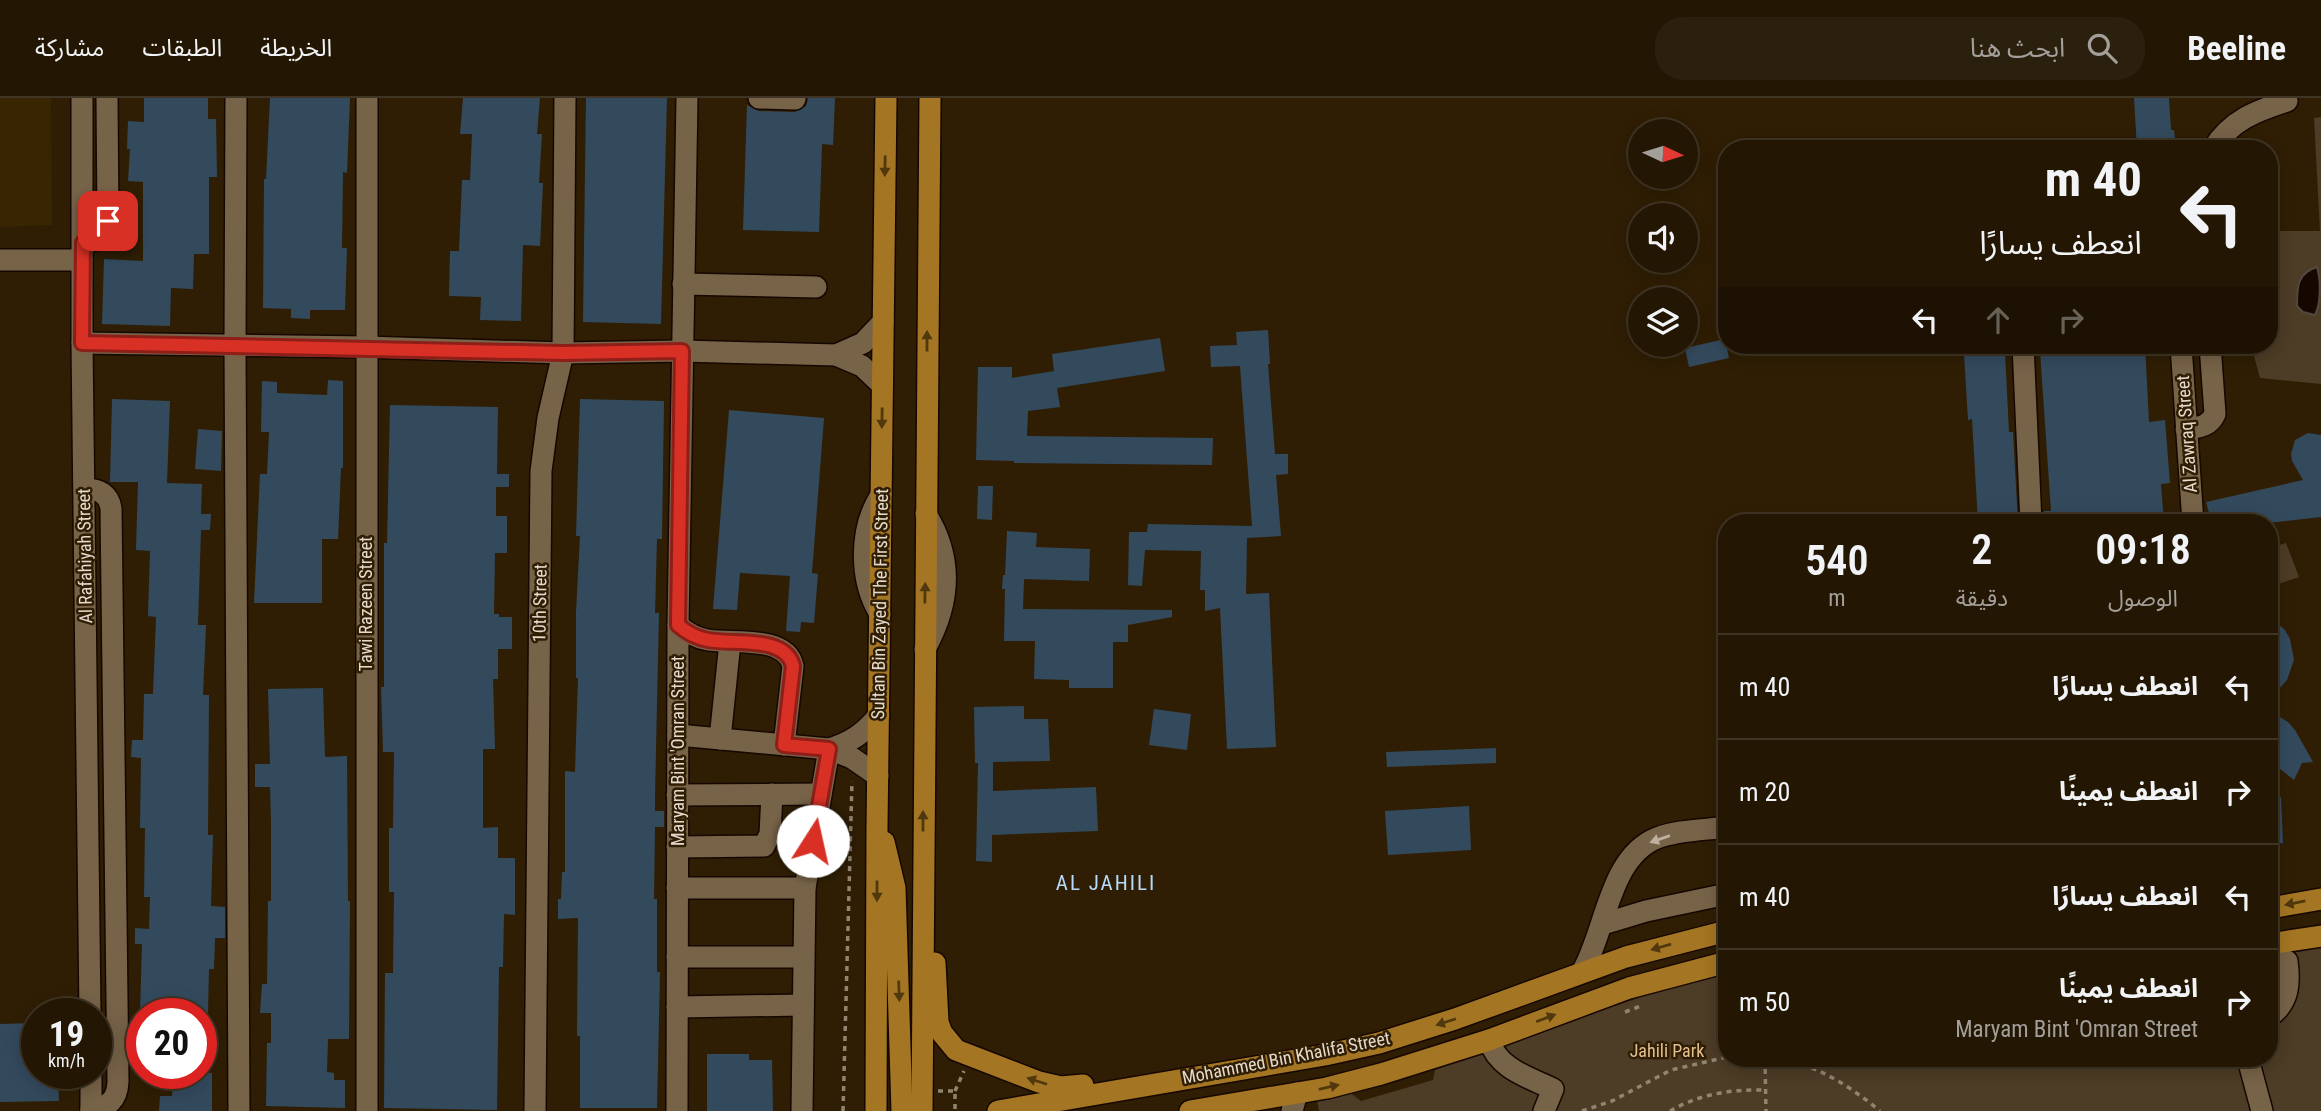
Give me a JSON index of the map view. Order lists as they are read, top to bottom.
{
  "streets": {
    "main road": ["Sultan Bin Zayed The First Street", "Mohammed Bin Khalifa Street"],
    "street": [
      "Al Zawraq Street",
      "Al Rafahiyah Street",
      "10th Street",
      "Tawi Razeen Street",
      "Maryam Bint 'Omran Street"
    ]
  },
  "districts": ["AL JAHILI"],
  "parks": ["Jahili Park"],
  "north": "right",
  "page": {
    "header": "Beeline",
    "search": "ابحث هنا",
    "nav": ["الخريطة", "الطبقات", "مشاركة"],
    "turn": ["40 m", "انعطف يسارًا"],
    "eta": [
      "09:18",
      "الوصول",
      "2",
      "دقيقة",
      "540",
      "m"
    ],
    "list": [
      {
        "name": "انعطف يسارًا",
        "value": "40 m"
      },
      {
        "name": "انعطف يمينًا",
        "value": "20 m"
      },
      {
        "name": "انعطف يسارًا",
        "value": "40 m"
      },
      {
        "name": "انعطف يمينًا",
        "note": "Maryam Bint 'Omran Street",
        "value": "50 m"
      }
    ],
    "speed": "19 km/h",
    "limit": "20"
  }
}
